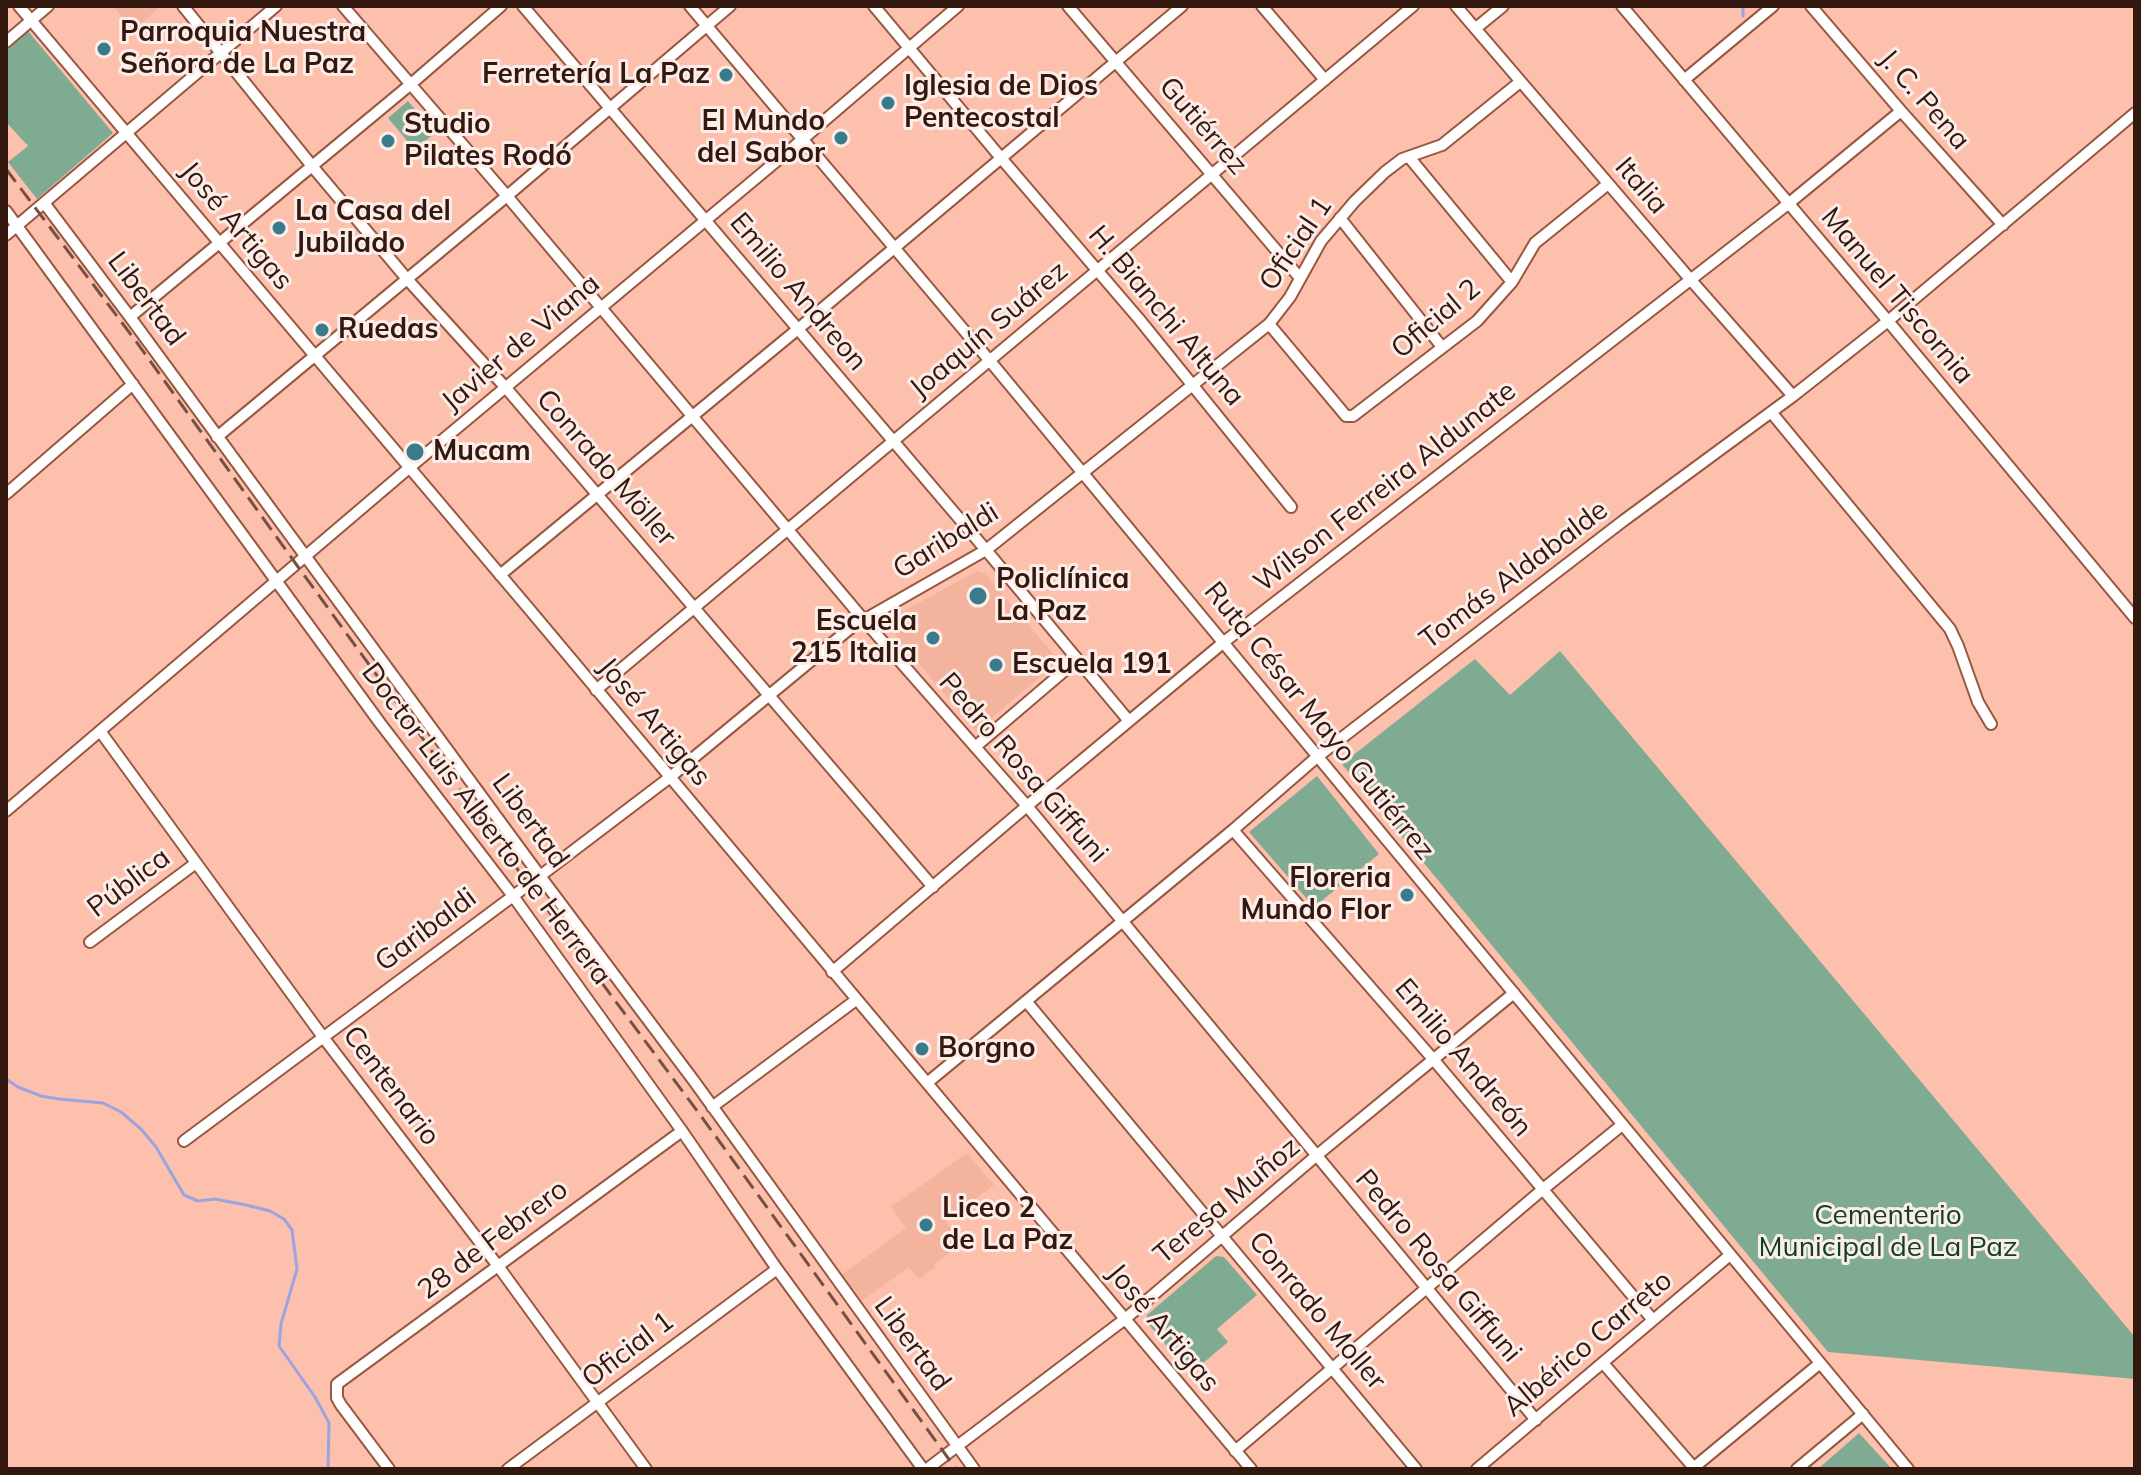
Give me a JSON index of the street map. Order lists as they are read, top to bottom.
{
  "streets": {
    "street": [
      "J. C. Pena",
      "Gutiérrez",
      "Italia",
      "José Artigas",
      "Oficial 1",
      "Emilio Andreon",
      "Manuel Tiscornia",
      "Libertad",
      "H. Bianchi Altuna",
      "Oficial 2",
      "Joaquín Suárez",
      "Javier de Viana",
      "Conrado Möller",
      "Wilson Ferreira Aldunate",
      "Garibaldi",
      "Tomás Aldabalde",
      "Ruta César Mayo Gutiérrez",
      "Pedro Rosa Giffuni",
      "Doctor Luis Alberto de Herrera",
      "Pública",
      "Emilio Andreón",
      "Centenario",
      "Teresa Muñoz",
      "28 de Febrero",
      "Conrado Moller",
      "Albérico Carreto"
    ]
  },
  "crossings": [
    ["J. C. Pena", "Wilson Ferreira Aldunate"],
    ["J. C. Pena", "Tomás Aldabalde"],
    ["Gutiérrez", "Oficial 1"],
    ["Gutiérrez", "Joaquín Suárez"],
    ["Italia", "Oficial 1"],
    ["Italia", "Oficial 2"],
    ["Italia", "Wilson Ferreira Aldunate"],
    ["Italia", "Tomás Aldabalde"],
    ["José Artigas", "Joaquín Suárez"],
    ["José Artigas", "Javier de Viana"],
    ["José Artigas", "Wilson Ferreira Aldunate"],
    ["José Artigas", "Garibaldi"],
    ["José Artigas", "Tomás Aldabalde"],
    ["José Artigas", "Teresa Muñoz"],
    ["Oficial 1", "Oficial 2"],
    ["Oficial 1", "Garibaldi"],
    ["Oficial 1", "Doctor Luis Alberto de Herrera"],
    ["Oficial 1", "Centenario"],
    ["Emilio Andreon", "Joaquín Suárez"],
    ["Emilio Andreon", "Javier de Viana"],
    ["Emilio Andreon", "Wilson Ferreira Aldunate"],
    ["Emilio Andreon", "Garibaldi"],
    ["Manuel Tiscornia", "Wilson Ferreira Aldunate"],
    ["Manuel Tiscornia", "Tomás Aldabalde"],
    ["Libertad", "Javier de Viana"],
    ["Libertad", "Garibaldi"],
    ["Libertad", "Teresa Muñoz"],
    ["H. Bianchi Altuna", "Joaquín Suárez"],
    ["H. Bianchi Altuna", "Javier de Viana"],
    ["H. Bianchi Altuna", "Garibaldi"],
    ["Oficial 2", "Garibaldi"],
    ["Joaquín Suárez", "Conrado Möller"],
    ["Joaquín Suárez", "Ruta César Mayo Gutiérrez"],
    ["Joaquín Suárez", "Pedro Rosa Giffuni"],
    ["Javier de Viana", "Conrado Möller"],
    ["Javier de Viana", "Ruta César Mayo Gutiérrez"],
    ["Javier de Viana", "Pedro Rosa Giffuni"],
    ["Javier de Viana", "Doctor Luis Alberto de Herrera"],
    ["Javier de Viana", "Centenario"],
    ["Conrado Möller", "Wilson Ferreira Aldunate"],
    ["Conrado Möller", "Garibaldi"],
    ["Wilson Ferreira Aldunate", "Ruta César Mayo Gutiérrez"],
    ["Wilson Ferreira Aldunate", "Pedro Rosa Giffuni"],
    ["Garibaldi", "Ruta César Mayo Gutiérrez"],
    ["Garibaldi", "Pedro Rosa Giffuni"],
    ["Garibaldi", "Doctor Luis Alberto de Herrera"],
    ["Garibaldi", "Centenario"],
    ["Tomás Aldabalde", "Ruta César Mayo Gutiérrez"],
    ["Tomás Aldabalde", "Pedro Rosa Giffuni"],
    ["Tomás Aldabalde", "Emilio Andreón"],
    ["Tomás Aldabalde", "Conrado Moller"],
    ["Ruta César Mayo Gutiérrez", "Teresa Muñoz"],
    ["Ruta César Mayo Gutiérrez", "Albérico Carreto"],
    ["Pedro Rosa Giffuni", "Teresa Muñoz"],
    ["Pedro Rosa Giffuni", "Albérico Carreto"],
    ["Doctor Luis Alberto de Herrera", "Teresa Muñoz"],
    ["Doctor Luis Alberto de Herrera", "28 de Febrero"],
    ["Pública", "Centenario"],
    ["Emilio Andreón", "Teresa Muñoz"],
    ["Emilio Andreón", "Albérico Carreto"],
    ["Centenario", "28 de Febrero"],
    ["Teresa Muñoz", "Conrado Moller"]
  ],
  "parks": ["Cementerio Municipal de La Paz"],
  "places": [
    "Parroquia Nuestra Señora de La Paz",
    "Ferretería La Paz",
    "Iglesia de Dios Pentecostal",
    "El Mundo del Sabor",
    "Studio Pilates Rodó",
    "La Casa del Jubilado",
    "Ruedas",
    "Mucam",
    "Policlínica La Paz",
    "Escuela 215 Italia",
    "Escuela 191",
    "Floreria Mundo Flor",
    "Borgno",
    "Liceo 2 de La Paz"
  ]
}
